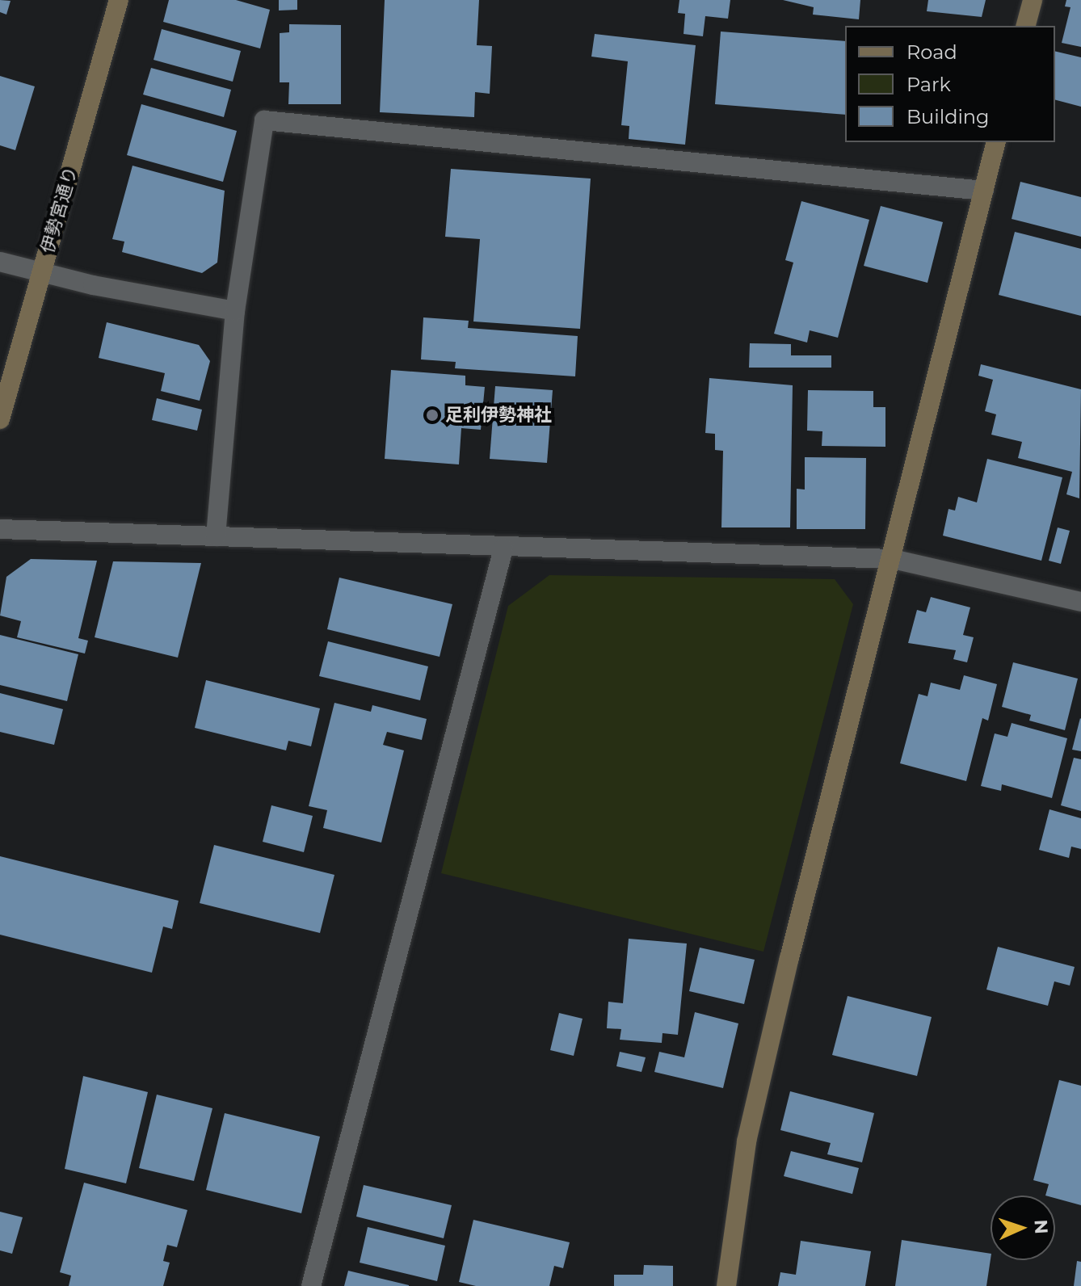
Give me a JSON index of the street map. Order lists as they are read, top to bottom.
{
  "streets": {
    "street": ["伊勢宮通り"]
  },
  "places": ["足利伊勢神社"],
  "legend": ["Road", "Park", "Building"],
  "north": "right"
}
